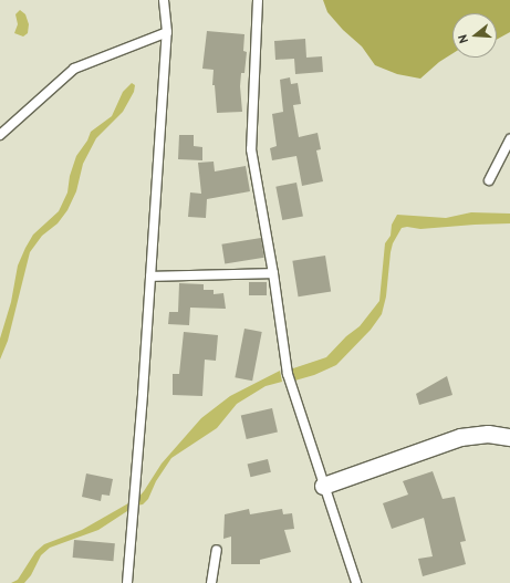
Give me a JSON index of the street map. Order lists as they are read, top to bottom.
{
  "north": "left"
}
